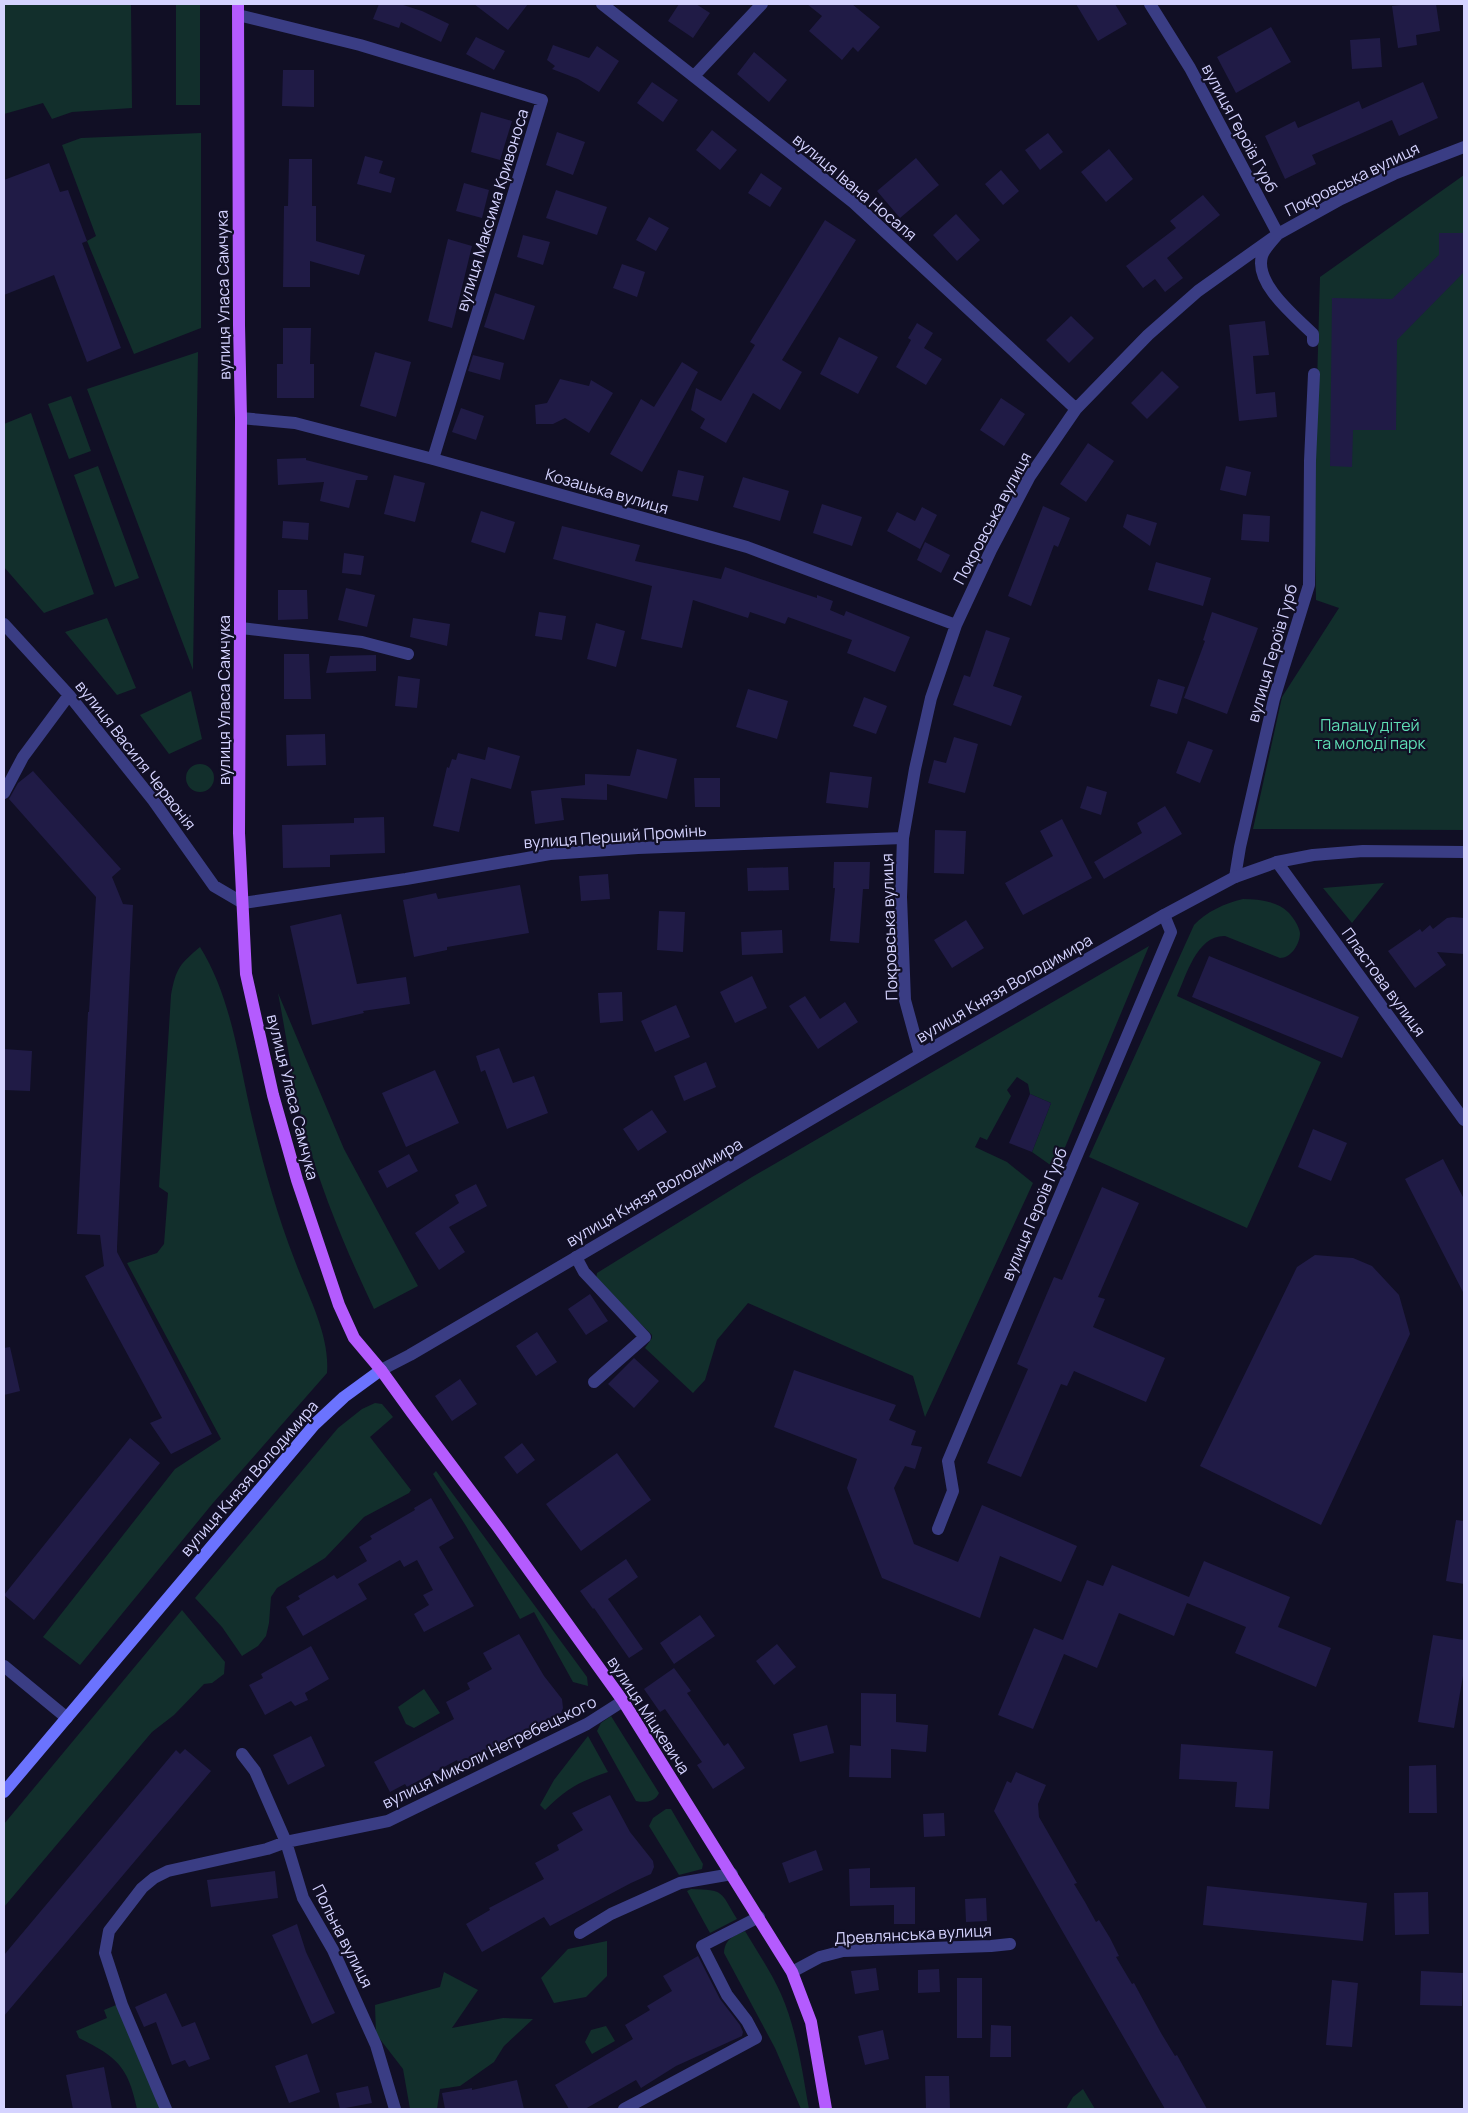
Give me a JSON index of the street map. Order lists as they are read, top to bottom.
{
  "streets": {
    "main road": ["вулиця Уласа Самчука", "вулиця Князя Володимира", "вулиця Міцкевича"],
    "street": [
      "вулиця Героїв Гурб",
      "Покровська вулиця",
      "вулиця Івана Носаля",
      "вулиця Максима Кривоноса",
      "Козацька вулиця",
      "вулиця Василя Червонія",
      "вулиця Перший Промінь",
      "Пластова вулиця",
      "вулиця Миколи Негребецького",
      "Древлянська вулиця",
      "Польна вулиця"
    ]
  },
  "crossings": [
    ["вулиця Героїв Гурб", "Покровська вулиця"],
    ["вулиця Героїв Гурб", "вулиця Князя Володимира"],
    ["Покровська вулиця", "вулиця Івана Носаля"],
    ["Покровська вулиця", "Козацька вулиця"],
    ["Покровська вулиця", "вулиця Перший Промінь"],
    ["Покровська вулиця", "вулиця Князя Володимира"],
    ["вулиця Максима Кривоноса", "вулиця Уласа Самчука"],
    ["вулиця Максима Кривоноса", "Козацька вулиця"],
    ["вулиця Уласа Самчука", "Козацька вулиця"],
    ["вулиця Уласа Самчука", "вулиця Василя Червонія"],
    ["вулиця Уласа Самчука", "вулиця Перший Промінь"],
    ["вулиця Уласа Самчука", "вулиця Князя Володимира"],
    ["вулиця Уласа Самчука", "вулиця Міцкевича"],
    ["вулиця Василя Червонія", "вулиця Перший Промінь"],
    ["Пластова вулиця", "вулиця Князя Володимира"],
    ["вулиця Князя Володимира", "вулиця Міцкевича"],
    ["вулиця Міцкевича", "вулиця Миколи Негребецького"],
    ["вулиця Міцкевича", "Древлянська вулиця"],
    ["вулиця Миколи Негребецького", "Польна вулиця"]
  ],
  "parks": ["Палацу дітей та молоді парк"]
}
